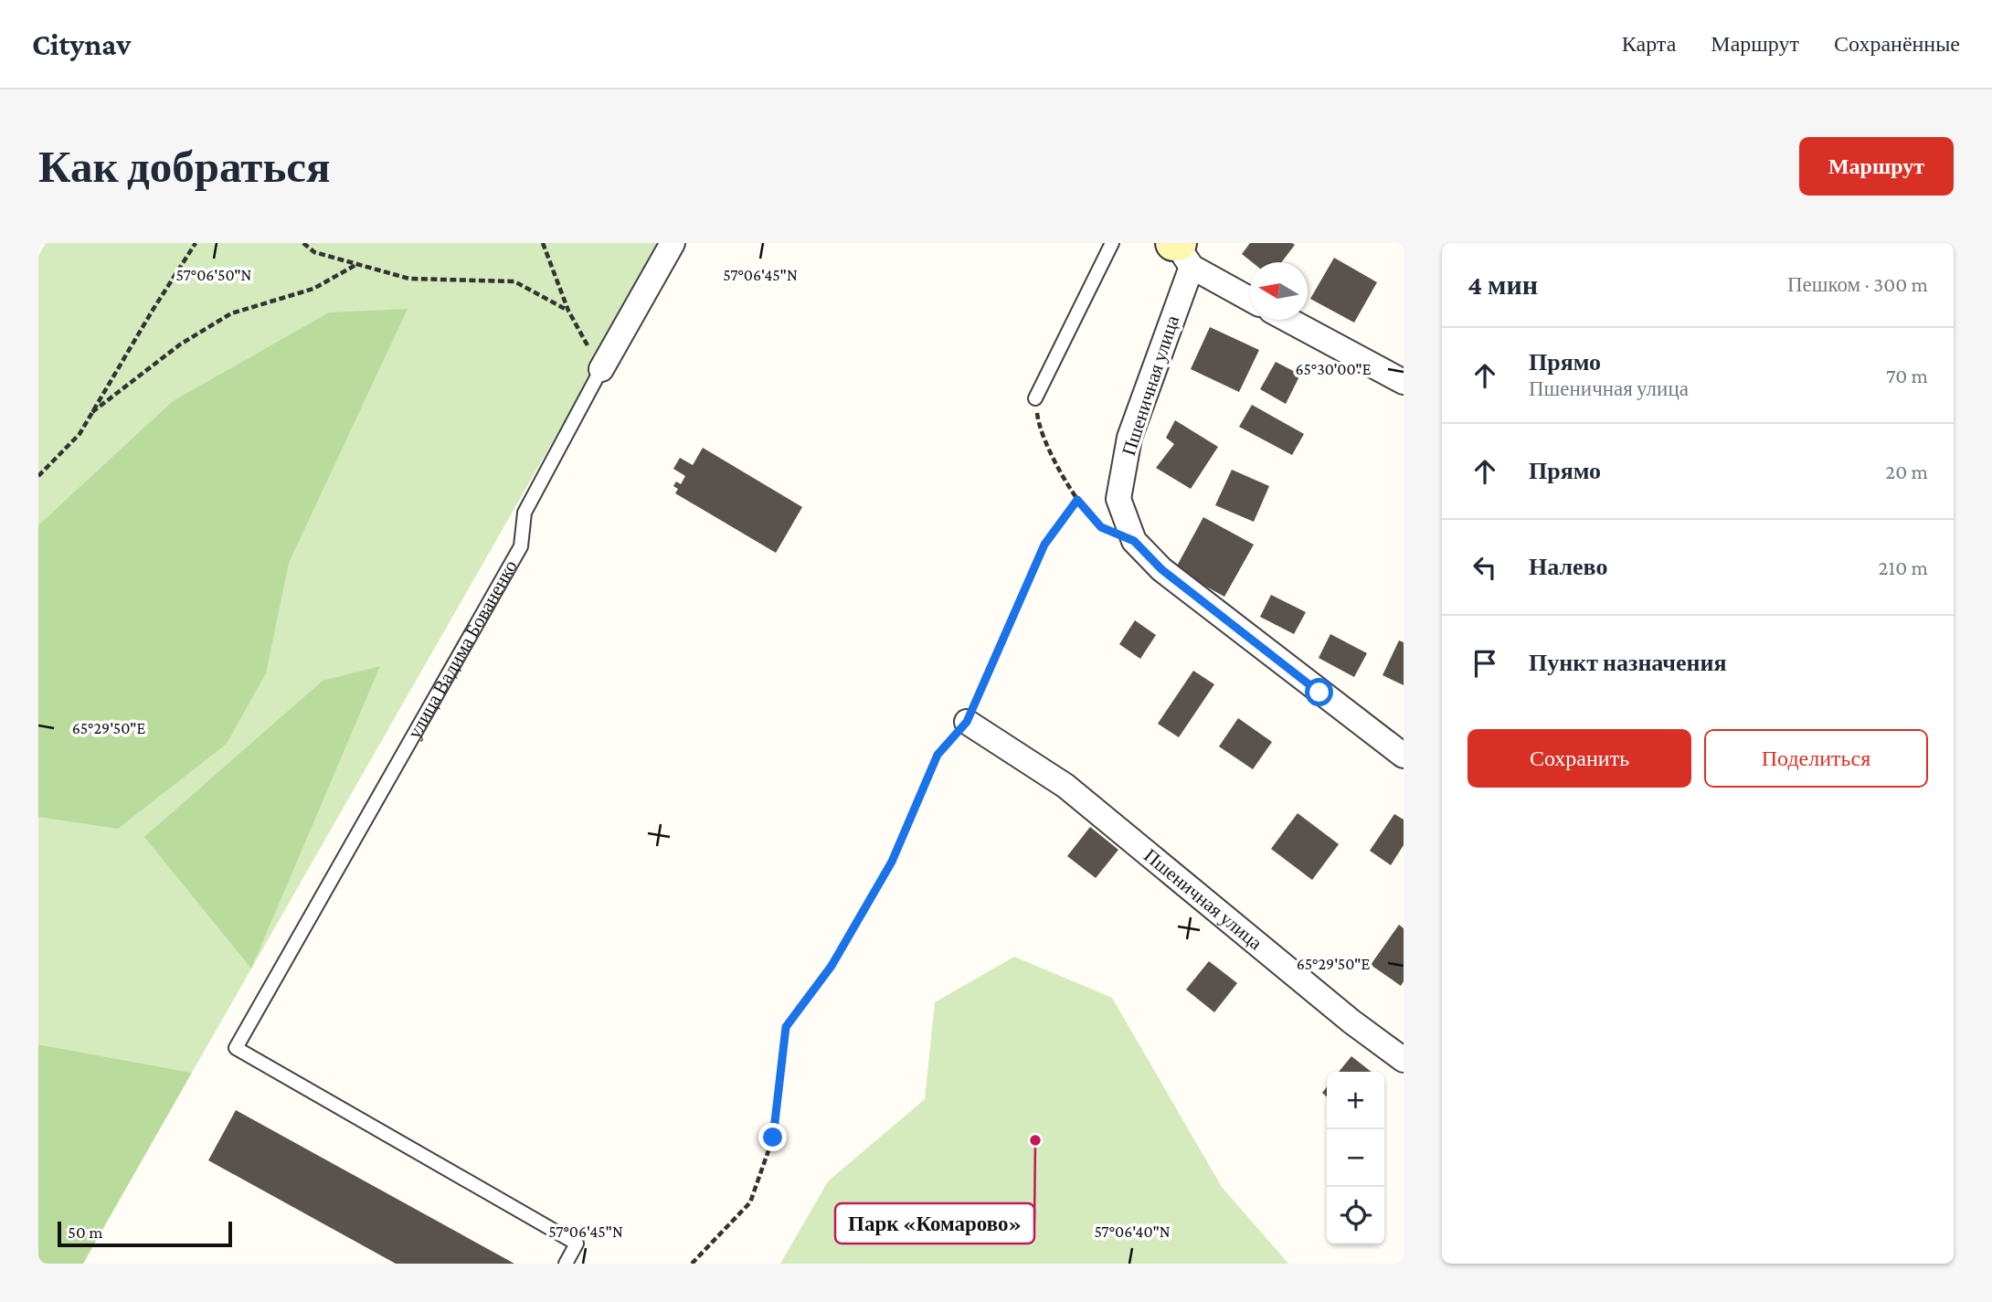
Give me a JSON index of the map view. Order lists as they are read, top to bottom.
{
  "streets": {
    "street": ["Пшеничная улица", "улица Вадима Бованенко"]
  },
  "places": ["Парк «Комарово»"],
  "scale_bar": "50 m",
  "north": "left",
  "page": {
    "header": "Citynav",
    "nav": ["Карта", "Маршрут", "Сохранённые"],
    "buttons": [
      "Маршрут",
      ["Сохранить", "Поделиться"]
    ],
    "title": "Как добраться",
    "heading": ["4 мин", "Пешком · 300 m"],
    "list": [
      ["Прямо", "Пшеничная улица", "70 m"],
      ["Прямо", "20 m"],
      ["Налево", "210 m"],
      "Пункт назначения"
    ],
    "map_buttons": ["+", "−"],
    "scale": "50 m"
  },
  "coordinates": [
    "57°06'50\"N",
    "57°06'45\"N",
    "65°30'00\"E",
    "65°29'50\"E",
    "57°06'40\"N"
  ]
}
